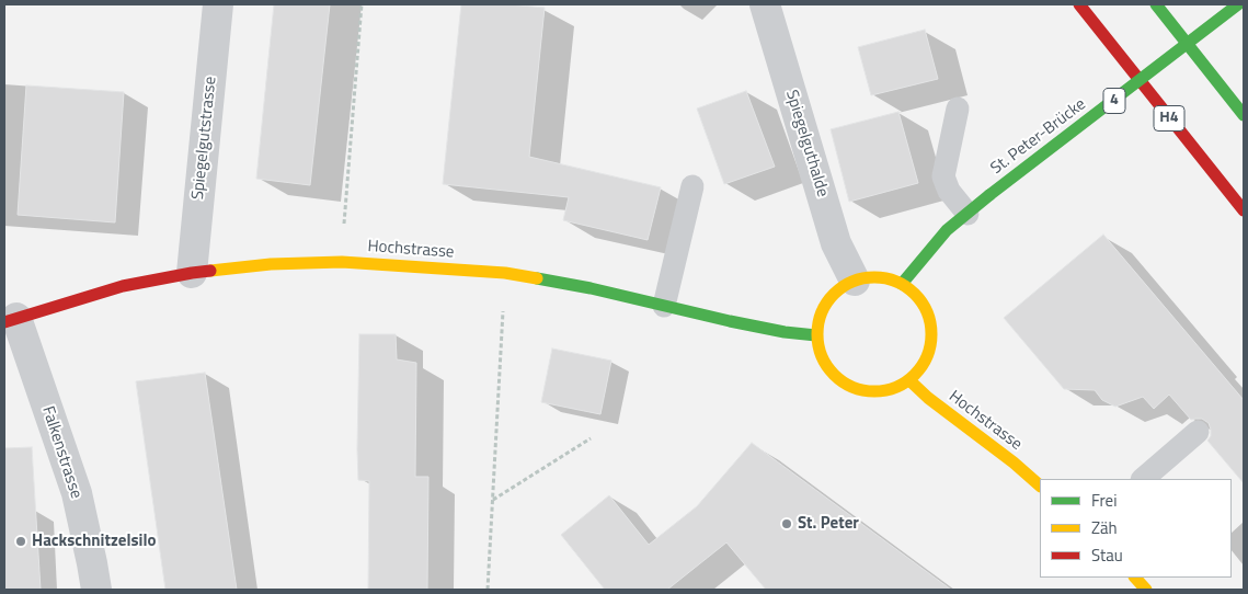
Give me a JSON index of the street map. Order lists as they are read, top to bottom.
{
  "streets": {
    "main road": [
      "4",
      "H4",
      "St. Peter-Brücke",
      "Hochstrasse"
    ],
    "street": ["Spiegelgutstrasse", "Spiegelguthalde", "Falkenstrasse"]
  },
  "crossings": [
    ["4", "St. Peter-Brücke"],
    ["4", "Spiegelguthalde"],
    ["4", "Hochstrasse"],
    ["Spiegelgutstrasse", "Hochstrasse"],
    ["Spiegelguthalde", "Hochstrasse"],
    ["Hochstrasse", "Falkenstrasse"]
  ],
  "places": ["St. Peter", "Hackschnitzelsilo"],
  "legend": ["Frei", "Zäh", "Stau"]
}
